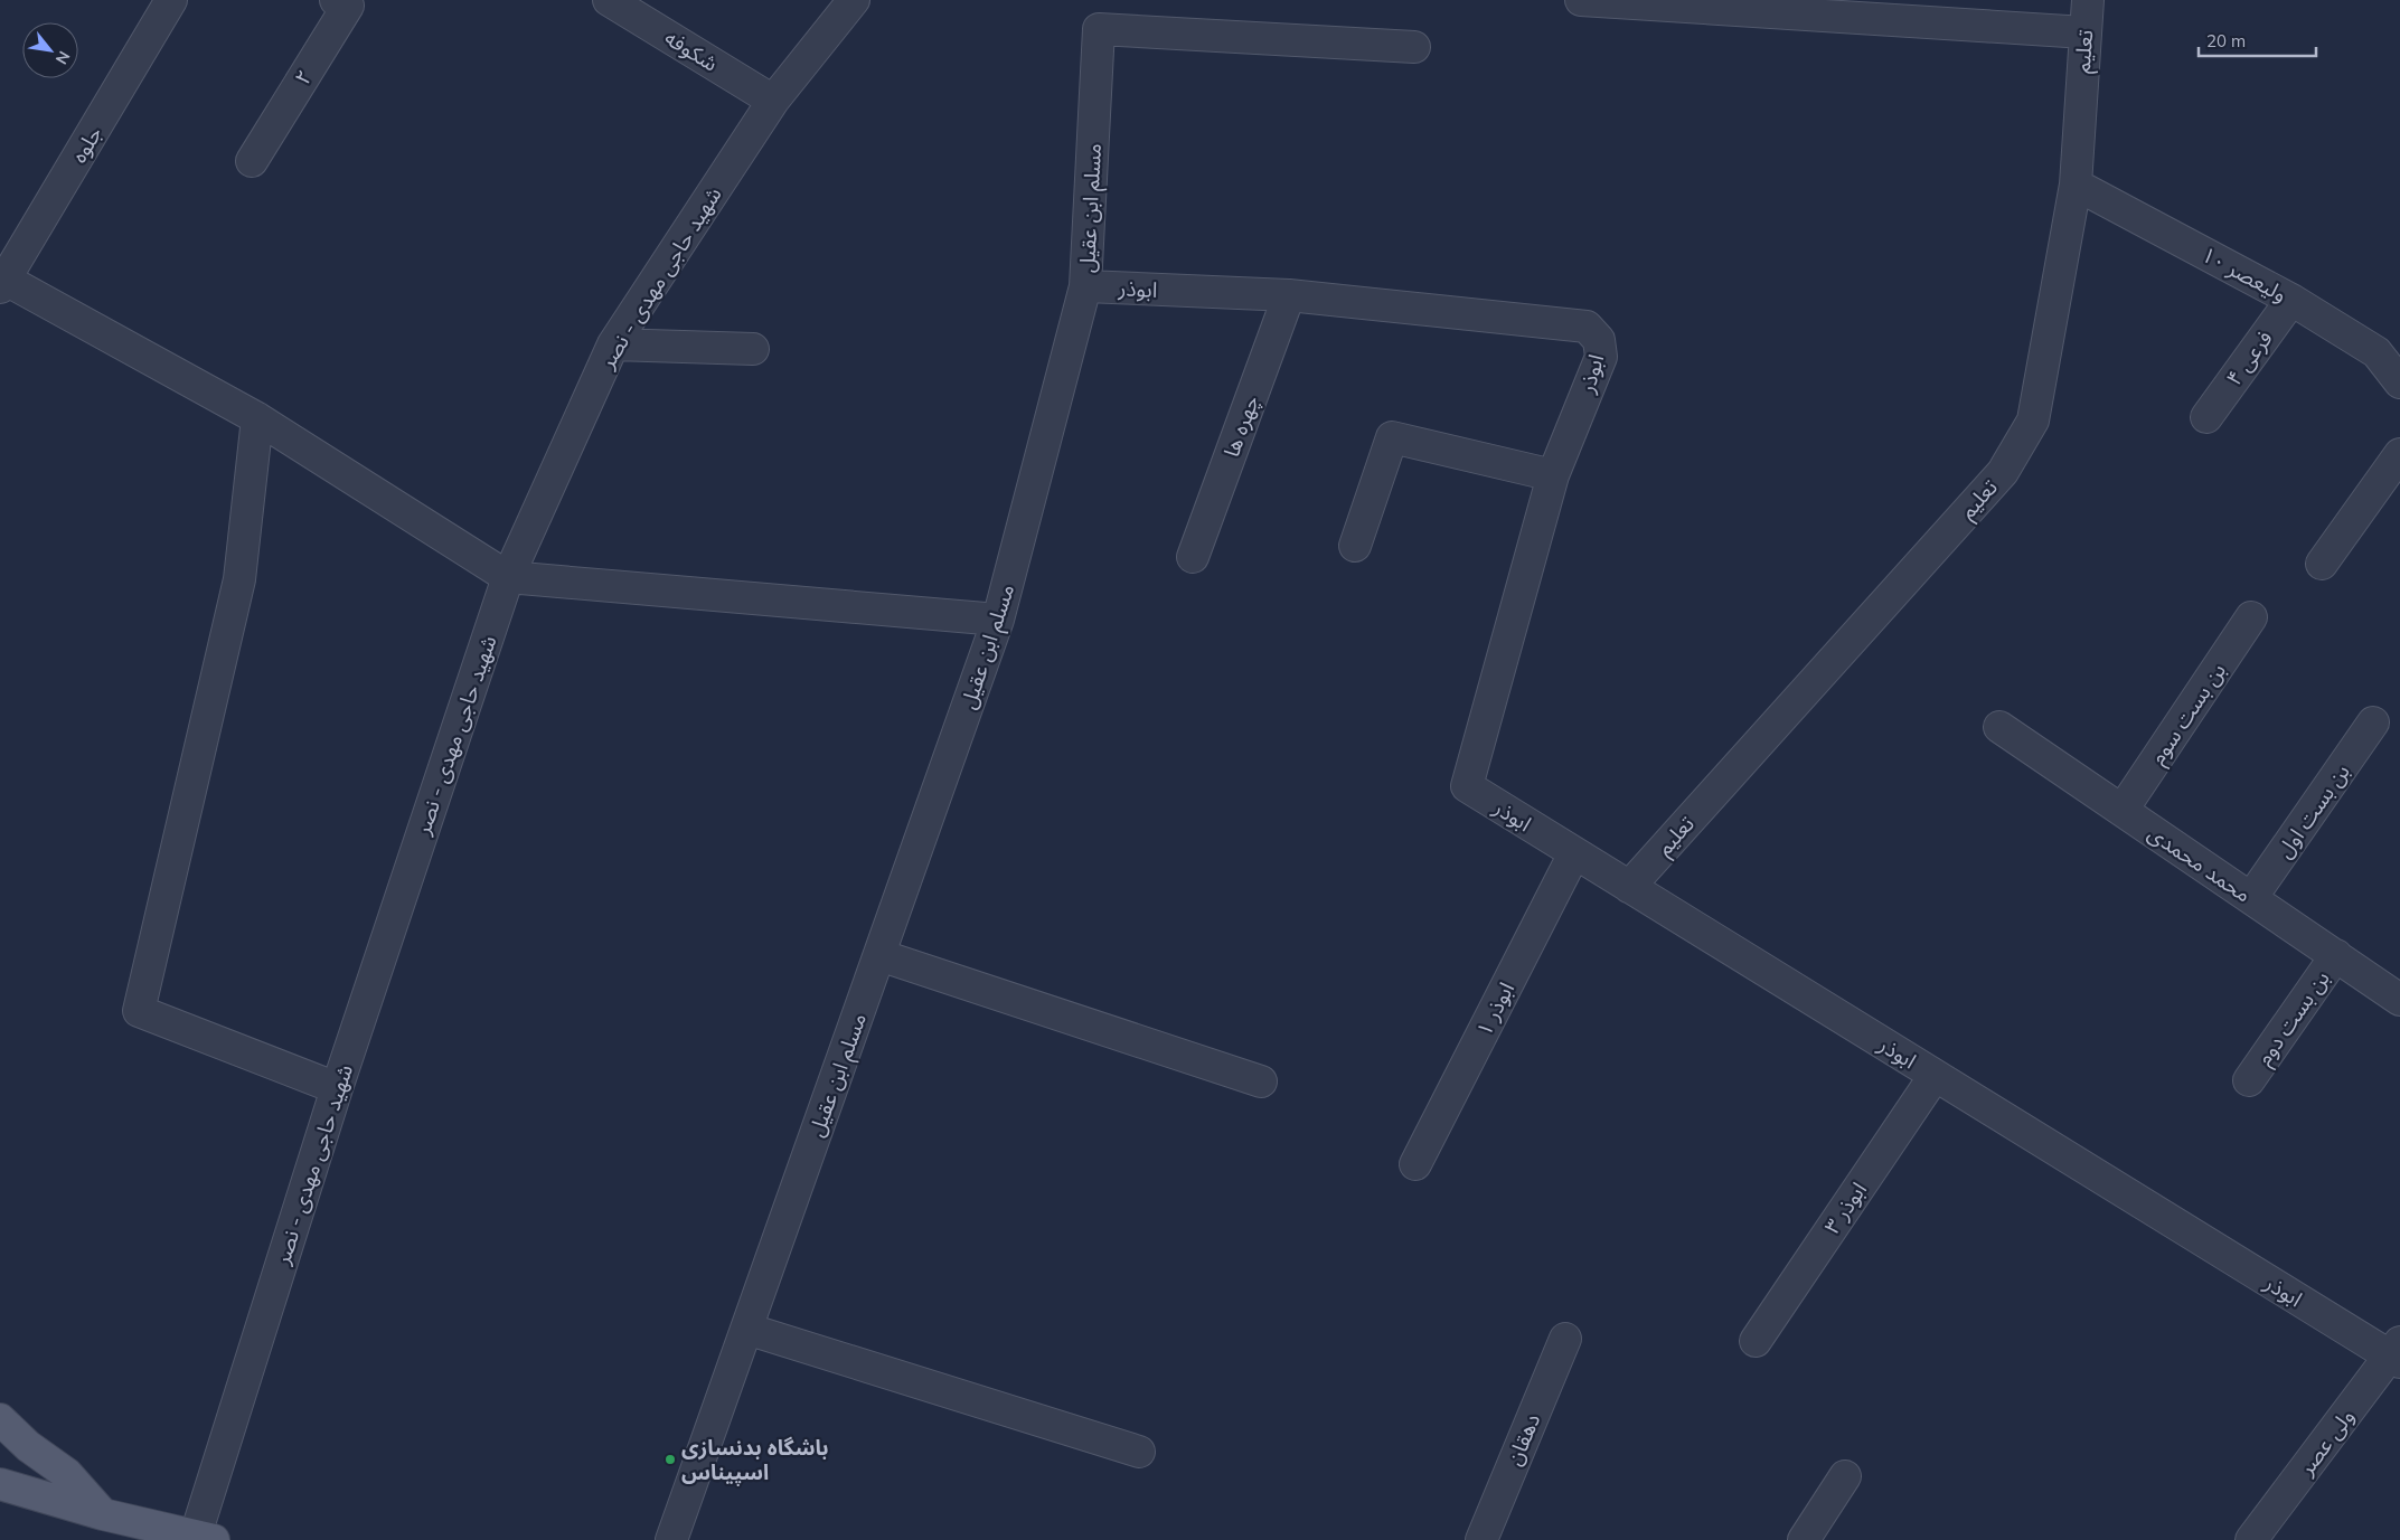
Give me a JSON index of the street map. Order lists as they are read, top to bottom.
{
  "streets": {
    "street": [
      "شکوفه",
      "تعلیم",
      "۲",
      "جلوه",
      "مسلم ابن عقیل",
      "۱۰ ولیعصر",
      "شهید حاجی مهدی - نصر",
      "ابوذر",
      "فرعی ۴",
      "چهره ها",
      "بن بست سوم",
      "بن بست اول",
      "محمد محمدی",
      "ابوذر ۱",
      "بن بست دوم",
      "ابوذر ۳",
      "دهقان",
      "ولی عصر"
    ]
  },
  "crossings": [
    ["شکوفه", "شهید حاجی مهدی - نصر"],
    ["تعلیم", "۱۰ ولیعصر"],
    ["تعلیم", "ابوذر"],
    ["مسلم ابن عقیل", "ابوذر"],
    ["۱۰ ولیعصر", "فرعی ۴"],
    ["ابوذر", "چهره ها"],
    ["ابوذر", "ابوذر ۱"],
    ["ابوذر", "ابوذر ۳"],
    ["ابوذر", "ولی عصر"],
    ["بن بست سوم", "محمد محمدی"],
    ["بن بست اول", "محمد محمدی"],
    ["محمد محمدی", "بن بست دوم"]
  ],
  "places": ["باشگاه بدنسازی اسپیناس"],
  "scale_bar": "20 m",
  "north": "bottom right"
}
